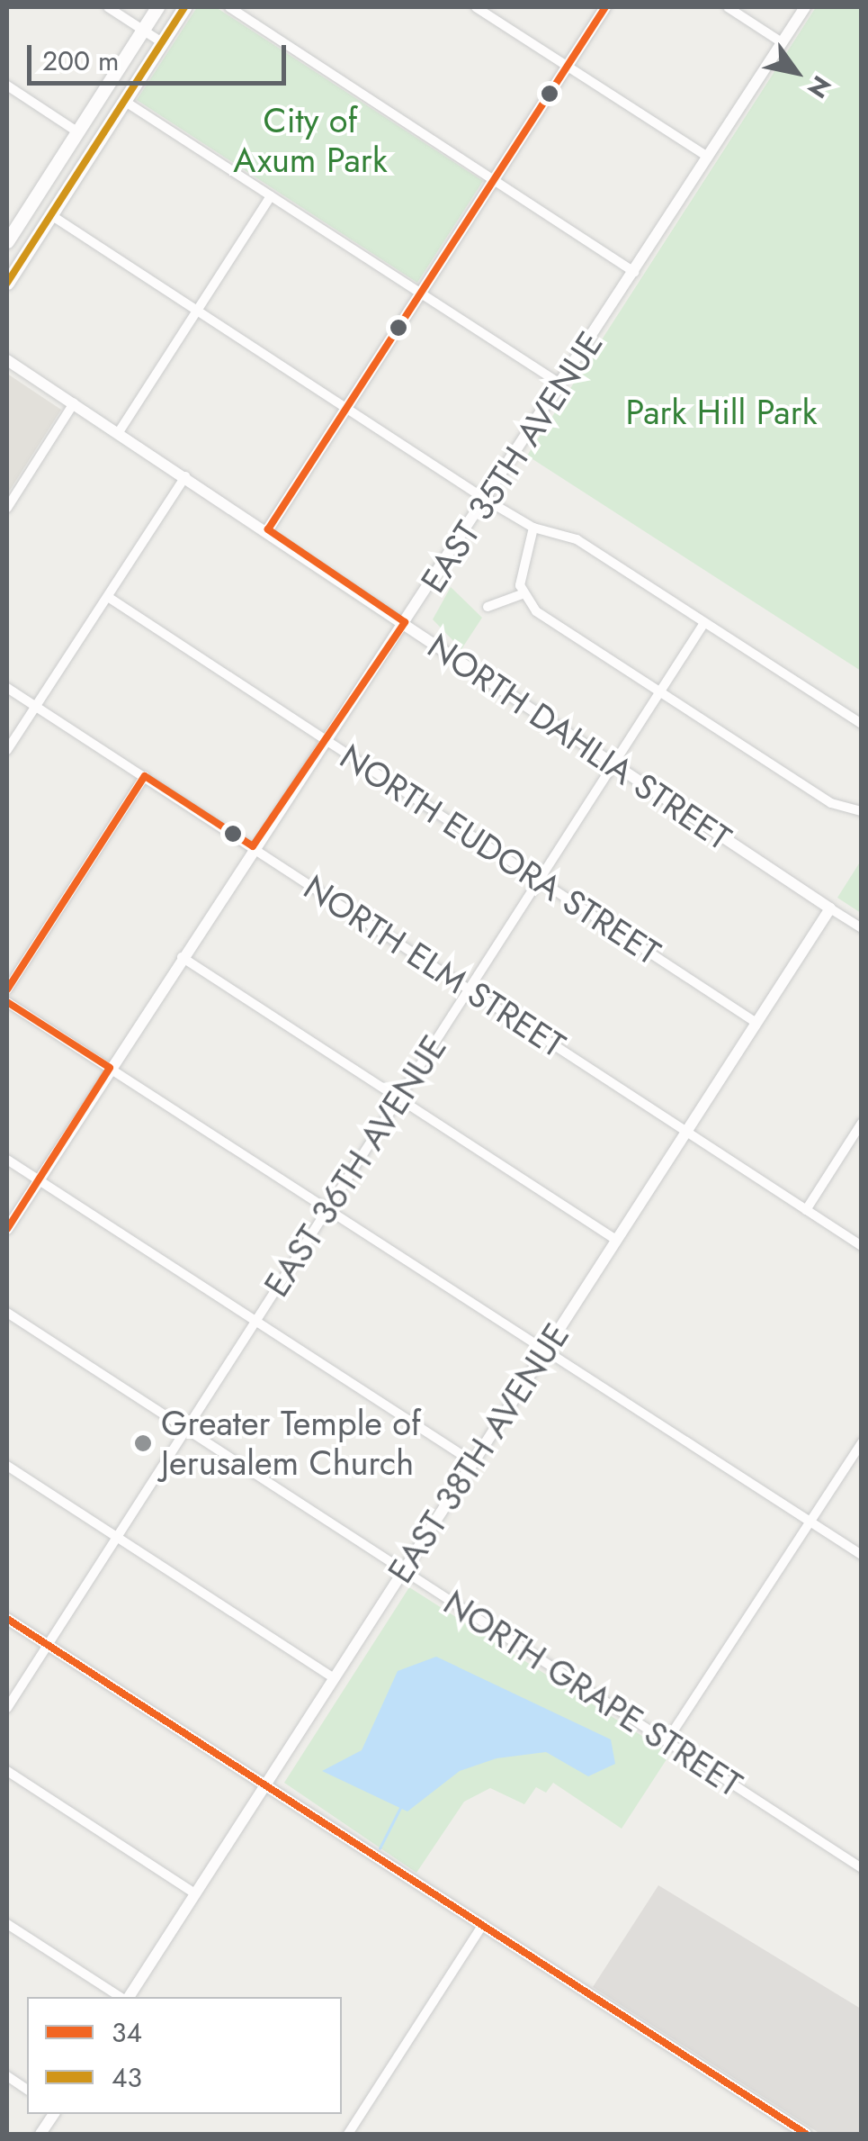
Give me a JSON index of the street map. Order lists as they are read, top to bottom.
{
  "streets": {
    "street": [
      "EAST 35TH AVENUE",
      "NORTH DAHLIA STREET",
      "NORTH EUDORA STREET",
      "NORTH ELM STREET",
      "EAST 36TH AVENUE",
      "EAST 38TH AVENUE",
      "NORTH GRAPE STREET"
    ]
  },
  "crossings": [
    ["EAST 35TH AVENUE", "NORTH DAHLIA STREET"],
    ["EAST 35TH AVENUE", "NORTH EUDORA STREET"],
    ["EAST 35TH AVENUE", "NORTH ELM STREET"],
    ["NORTH DAHLIA STREET", "EAST 36TH AVENUE"],
    ["NORTH DAHLIA STREET", "EAST 38TH AVENUE"],
    ["NORTH EUDORA STREET", "EAST 36TH AVENUE"],
    ["NORTH EUDORA STREET", "EAST 38TH AVENUE"],
    ["NORTH ELM STREET", "EAST 36TH AVENUE"],
    ["NORTH ELM STREET", "EAST 38TH AVENUE"],
    ["EAST 36TH AVENUE", "NORTH GRAPE STREET"],
    ["EAST 38TH AVENUE", "NORTH GRAPE STREET"]
  ],
  "parks": ["City of Axum Park", "Park Hill Park"],
  "places": ["Greater Temple of Jerusalem Church"],
  "lines": ["transit line 34", "transit line 43"],
  "legend": ["34", "43"],
  "scale_bar": "200 m",
  "north": "bottom right"
}
